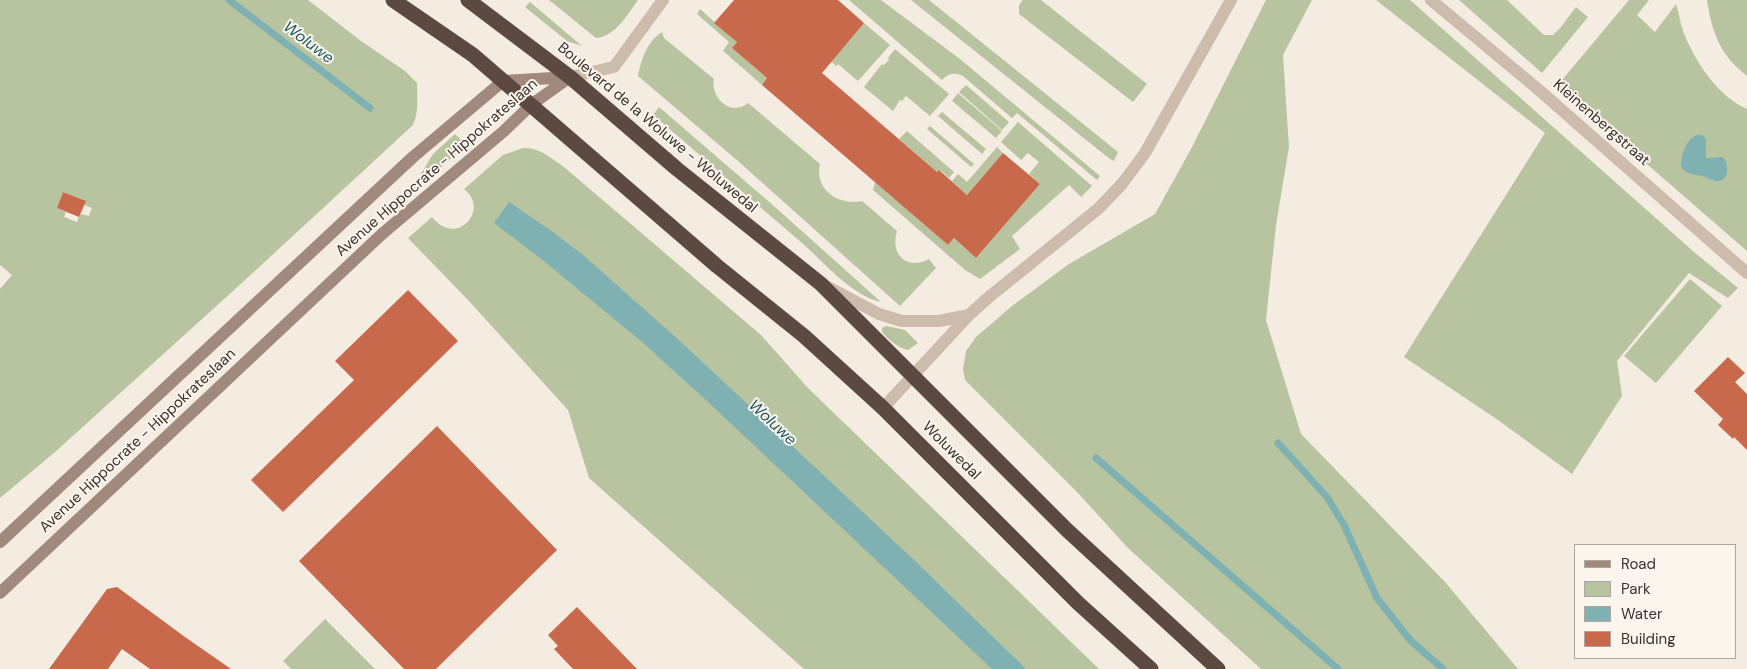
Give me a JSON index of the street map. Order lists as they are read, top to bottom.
{
  "streets": {
    "highway": ["Boulevard de la Woluwe - Woluwedal", "Woluwedal"],
    "street": ["Kleinenbergstraat", "Avenue Hippocrate - Hippokrateslaan"]
  },
  "crossings": [
    ["Boulevard de la Woluwe - Woluwedal", "Avenue Hippocrate - Hippokrateslaan"],
    ["Boulevard de la Woluwe - Woluwedal", "Woluwedal"],
    ["Avenue Hippocrate - Hippokrateslaan", "Woluwedal"]
  ],
  "water": ["Woluwe"],
  "legend": [
    "Road",
    "Park",
    "Water",
    "Building"
  ]
}
